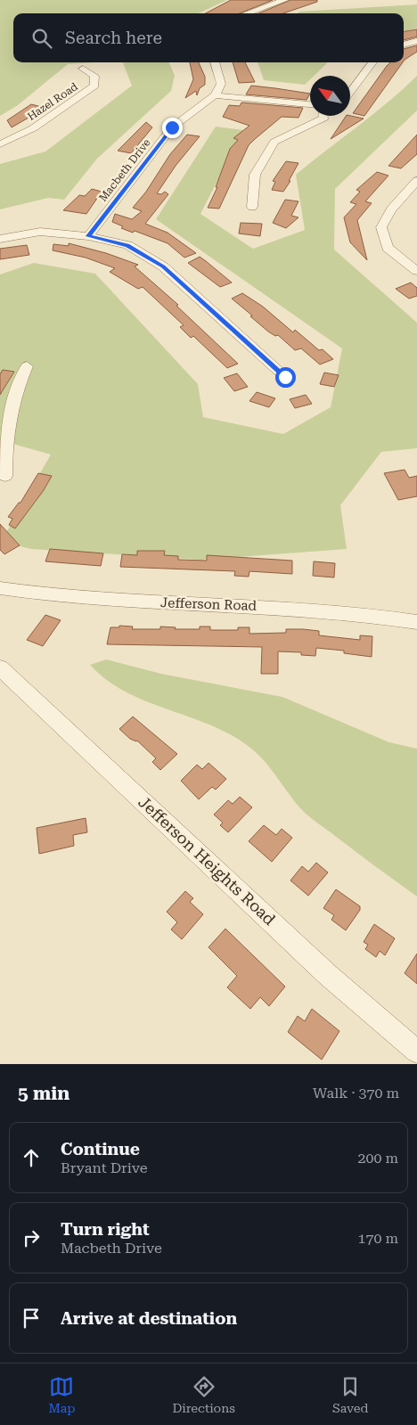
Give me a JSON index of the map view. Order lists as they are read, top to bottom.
{
  "streets": {
    "street": [
      "Hazel Road",
      "Macbeth Drive",
      "Jefferson Road",
      "Jefferson Heights Road"
    ]
  },
  "north": "top left",
  "page": {
    "search": "Search here",
    "heading": ["5 min", "Walk · 370 m"],
    "list": [
      ["Continue", "Bryant Drive", "200 m"],
      ["Turn right", "Macbeth Drive", "170 m"],
      "Arrive at destination"
    ],
    "nav": ["Map", "Directions", "Saved"]
  }
}
